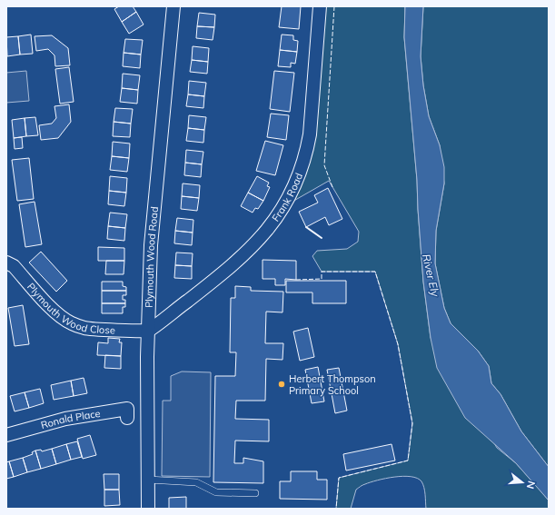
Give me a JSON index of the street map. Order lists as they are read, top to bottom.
{
  "streets": {
    "street": [
      "Frank Road",
      "Plymouth Wood Road",
      "Plymouth Wood Close",
      "Ronald Place"
    ]
  },
  "crossings": [
    ["Frank Road", "Plymouth Wood Road"],
    ["Frank Road", "Plymouth Wood Close"],
    ["Plymouth Wood Road", "Plymouth Wood Close"]
  ],
  "water": ["River Ely"],
  "places": ["Herbert Thompson Primary School"],
  "north": "right"
}
